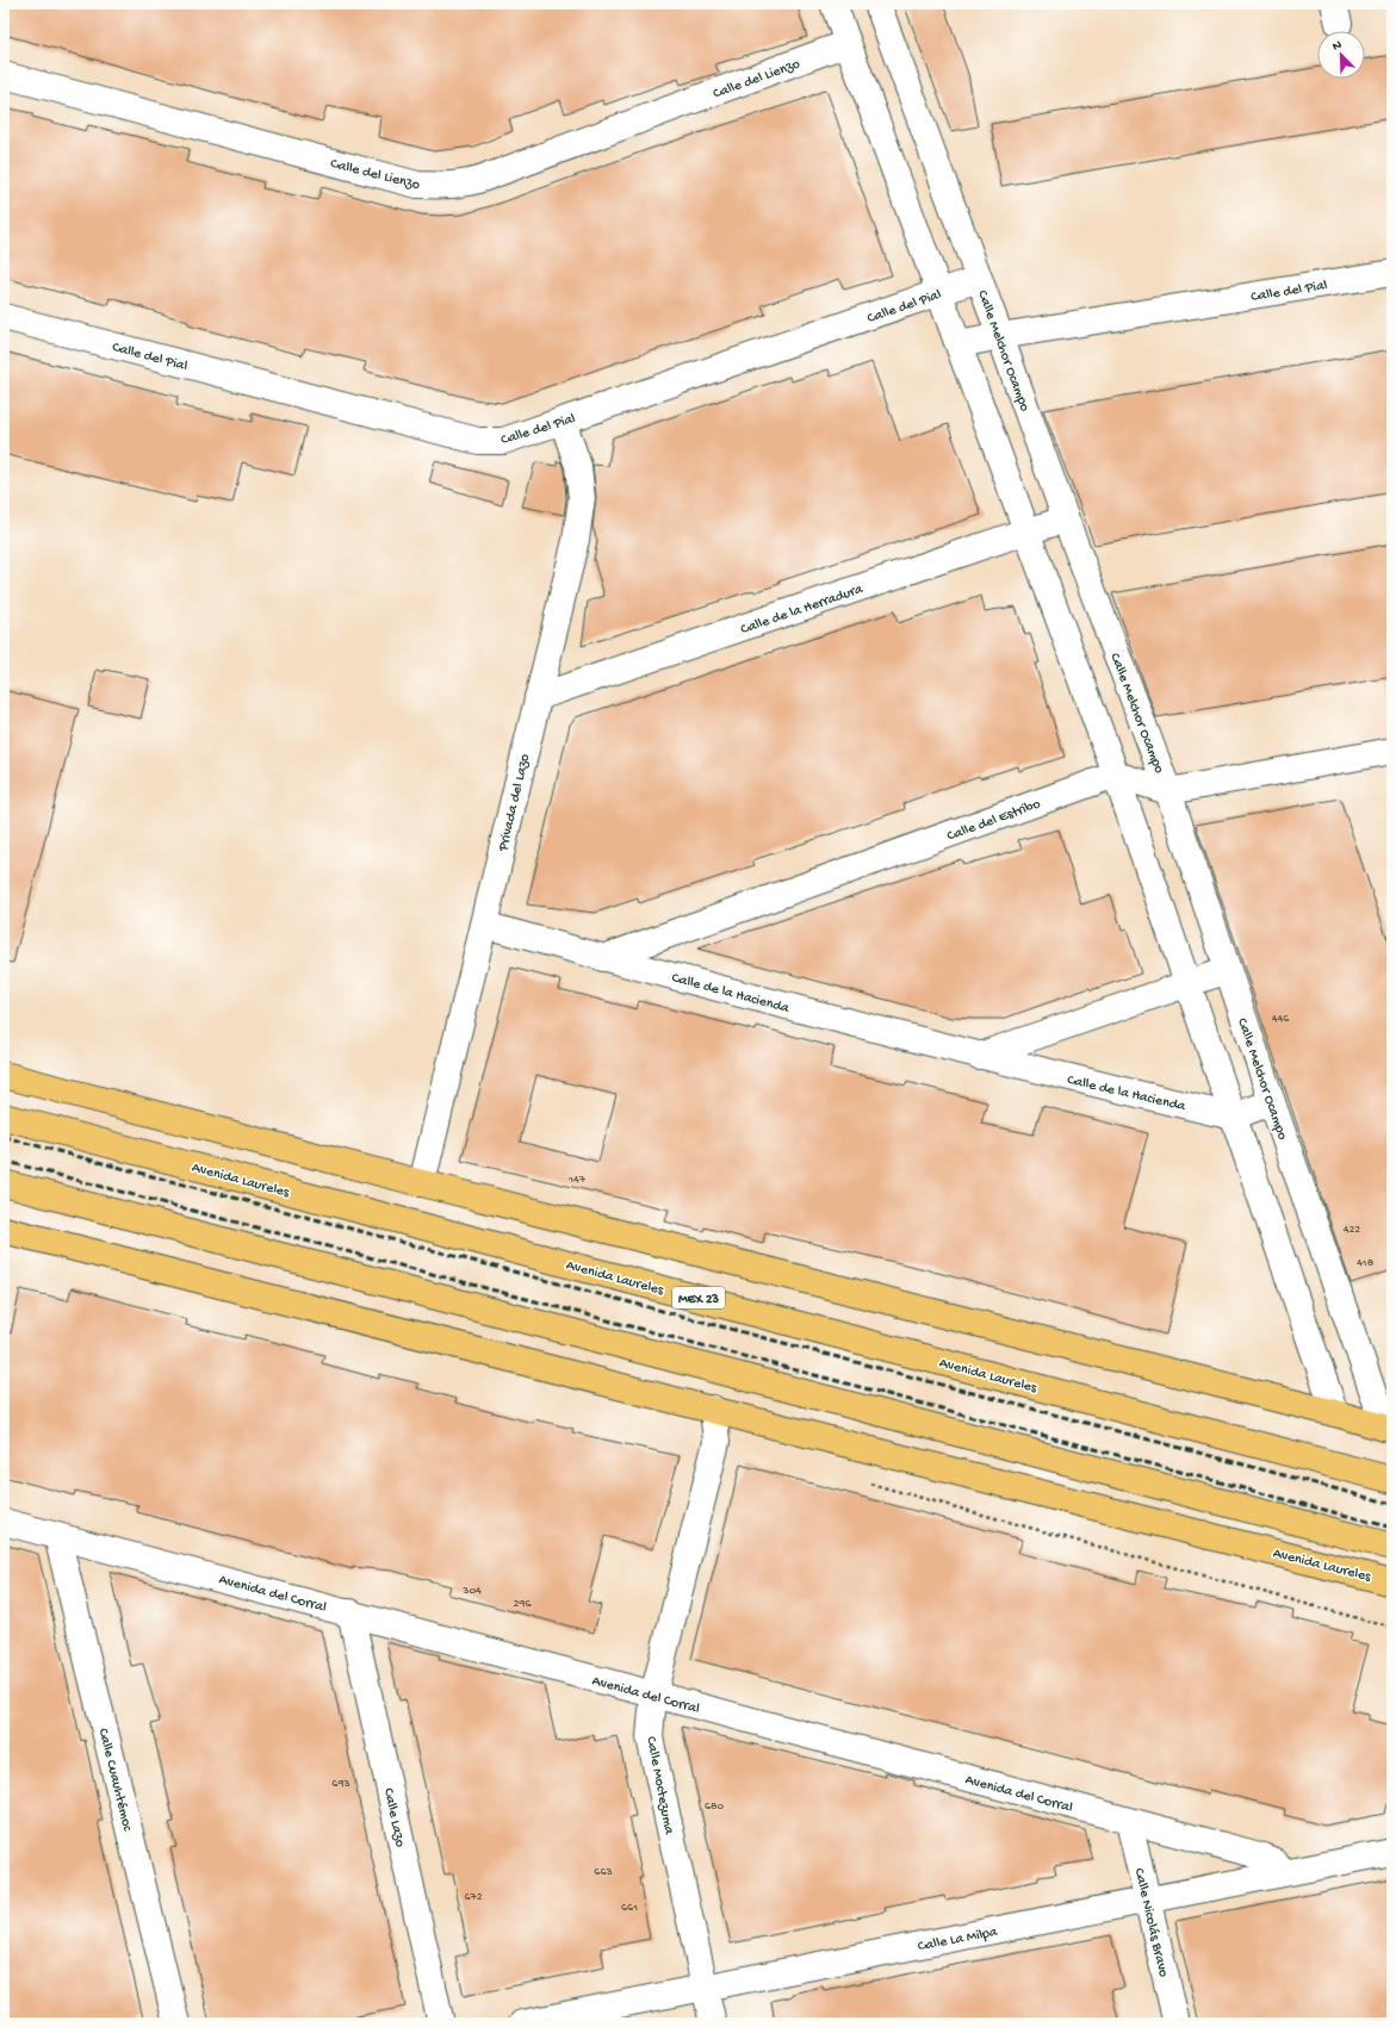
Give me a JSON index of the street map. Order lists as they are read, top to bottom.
{
  "streets": {
    "main road": ["Avenida Laureles", "MEX 23"],
    "street": [
      "Calle del Lienzo",
      "Calle del Pial",
      "Calle Melchor Ocampo",
      "Calle de la Herradura",
      "Privada del Lazo",
      "Calle del Estribo",
      "Calle de la Hacienda",
      "Avenida del Corral",
      "Calle Cuauhtémoc",
      "Calle Moctezuma",
      "Calle Lazo",
      "Calle Nicolás Bravo",
      "Calle La Milpa"
    ]
  },
  "crossings": [
    ["Calle del Pial", "Calle Melchor Ocampo"],
    ["Calle del Pial", "Privada del Lazo"],
    ["Calle Melchor Ocampo", "Calle de la Herradura"],
    ["Calle de la Herradura", "Privada del Lazo"],
    ["Privada del Lazo", "Calle de la Hacienda"],
    ["Calle del Estribo", "Calle de la Hacienda"],
    ["Avenida Laureles", "Calle Moctezuma"],
    ["Avenida del Corral", "Calle Cuauhtémoc"],
    ["Avenida del Corral", "Calle Moctezuma"],
    ["Avenida del Corral", "Calle Lazo"],
    ["Avenida del Corral", "Calle Nicolás Bravo"],
    ["Avenida del Corral", "Calle La Milpa"],
    ["Calle Moctezuma", "Calle La Milpa"],
    ["Calle Nicolás Bravo", "Calle La Milpa"]
  ],
  "house_numbers": [
    "446",
    "147",
    "422",
    "418",
    "304",
    "296",
    "693",
    "680",
    "663",
    "672",
    "661"
  ],
  "north": "top left"
}
